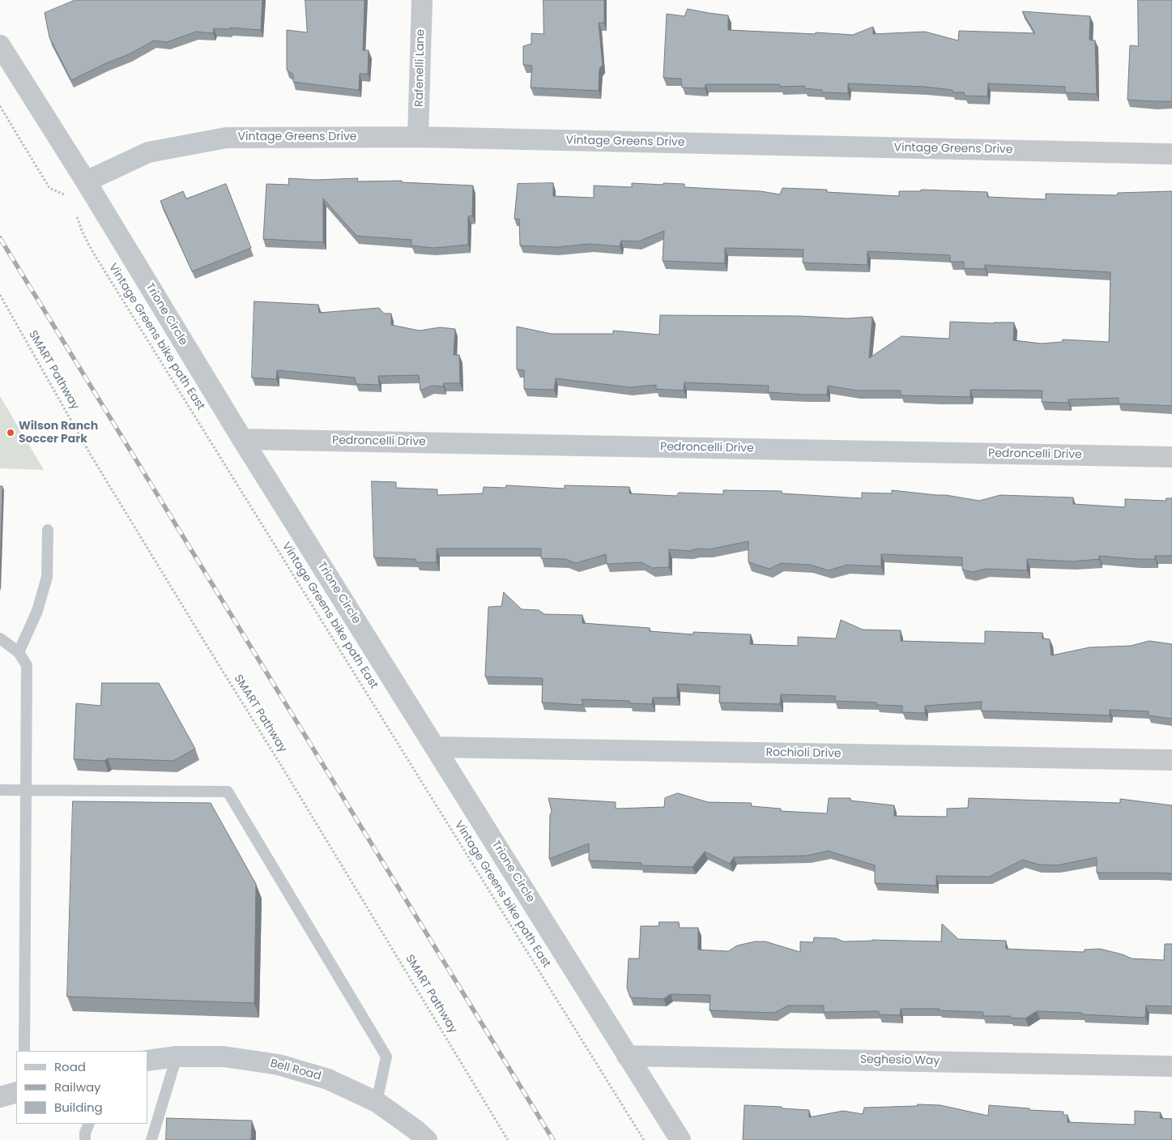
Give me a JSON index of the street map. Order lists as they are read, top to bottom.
{
  "streets": {
    "street": [
      "Rafenelli Lane",
      "Vintage Greens Drive",
      "Trione Circle",
      "Pedroncelli Drive",
      "Rochioli Drive",
      "Seghesio Way",
      "Bell Road"
    ],
    "path": ["Vintage Greens bike path East", "SMART Pathway"]
  },
  "crossings": [
    ["Rafenelli Lane", "Vintage Greens Drive"],
    ["Vintage Greens Drive", "Trione Circle"],
    ["Trione Circle", "Pedroncelli Drive"],
    ["Trione Circle", "Rochioli Drive"],
    ["Trione Circle", "Seghesio Way"]
  ],
  "places": ["Wilson Ranch Soccer Park"],
  "legend": ["Road", "Railway", "Building"]
}
